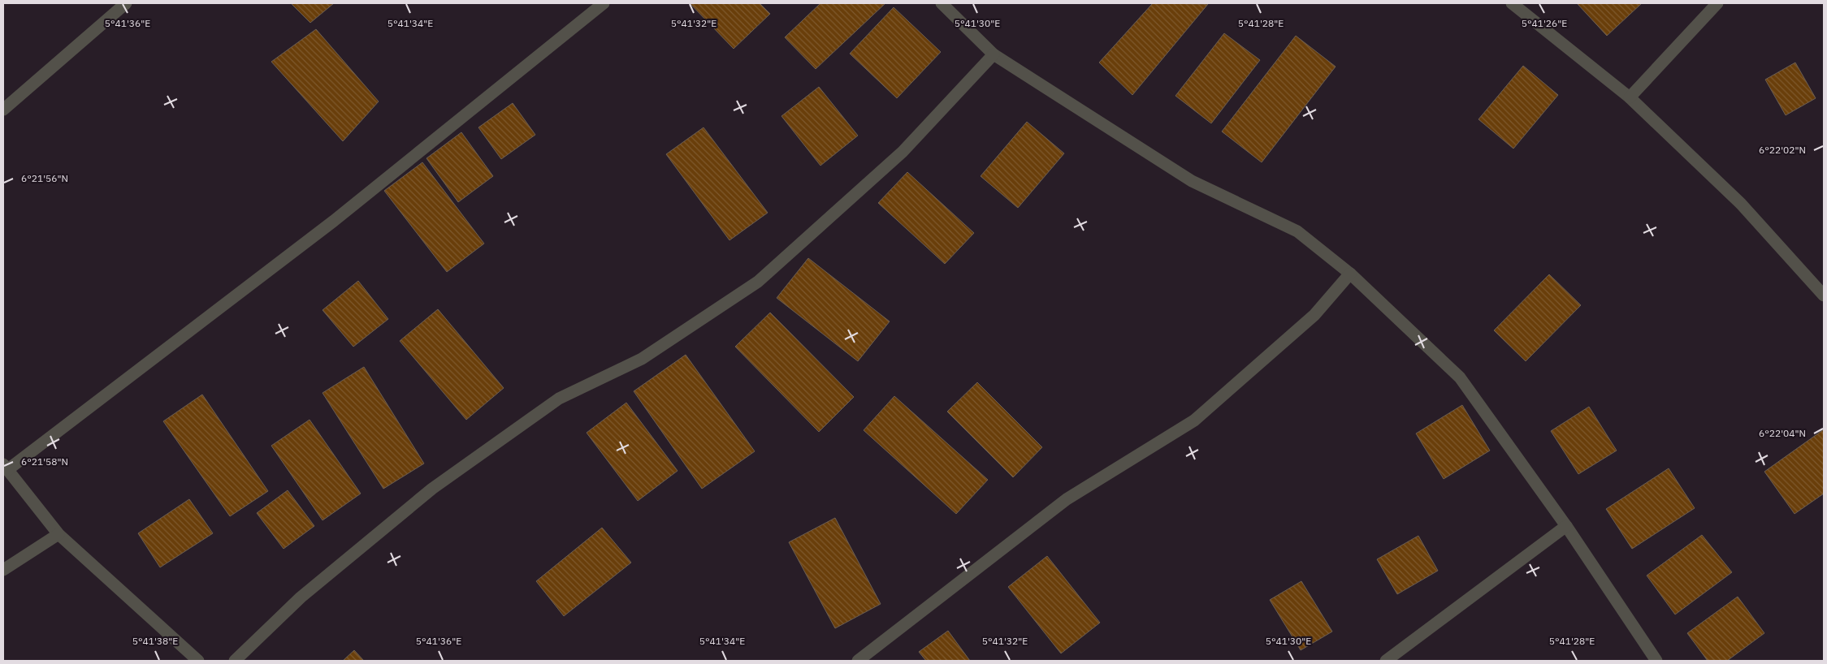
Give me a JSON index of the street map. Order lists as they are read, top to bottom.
{
  "coordinates": [
    "5°41'36\"E",
    "5°41'32\"E",
    "5°41'26\"E",
    "5°41'34\"E",
    "5°41'30\"E",
    "5°41'28\"E",
    "6°22'02\"N",
    "6°21'56\"N",
    "6°22'04\"N",
    "6°21'58\"N",
    "5°41'38\"E"
  ]
}
